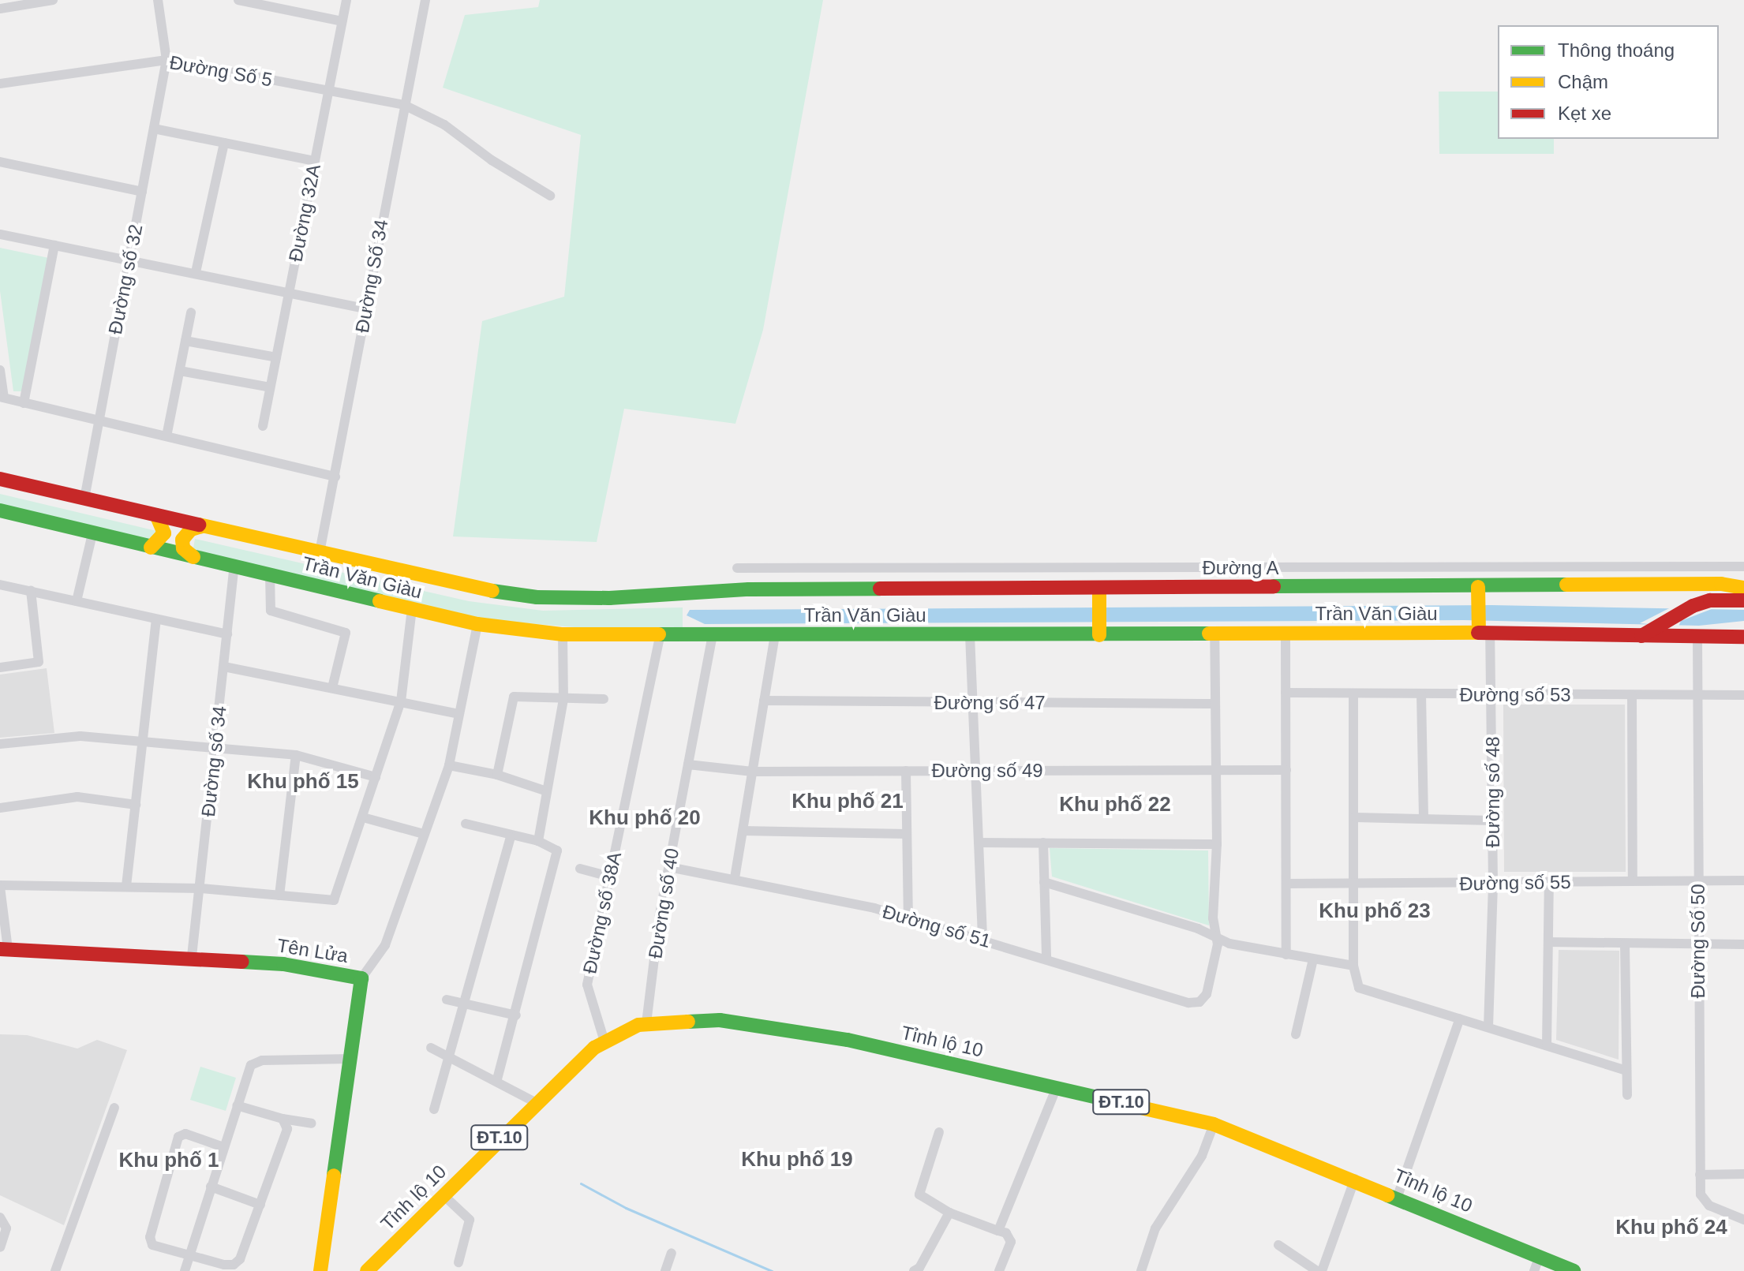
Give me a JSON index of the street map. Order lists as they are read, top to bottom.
{
  "streets": {
    "main road": [
      "Trần Văn Giàu",
      "Tên Lửa",
      "Tỉnh lộ 10",
      "ĐT.10"
    ],
    "street": [
      "Đường Số 5",
      "Đường 32A",
      "Đường Số 34",
      "Đường số 32",
      "Đường A",
      "Đường số 53",
      "Đường số 47",
      "Đường số 34",
      "Đường số 49",
      "Đường số 48",
      "Đường số 55",
      "Đường số 40",
      "Đường số 38A",
      "Đường số 51",
      "Đường Số 50"
    ]
  },
  "crossings": [
    ["Đường Số 5", "Đường 32A"],
    ["Đường Số 5", "Đường Số 34"],
    ["Đường Số 5", "Đường số 32"],
    ["Đường Số 34", "Trần Văn Giàu"],
    ["Đường số 32", "Trần Văn Giàu"],
    ["Trần Văn Giàu", "Đường số 34"],
    ["Trần Văn Giàu", "Đường số 48"],
    ["Trần Văn Giàu", "Đường số 40"],
    ["Trần Văn Giàu", "Đường số 38A"],
    ["Trần Văn Giàu", "Đường Số 50"],
    ["Đường số 53", "Đường số 48"],
    ["Đường số 53", "Đường Số 50"],
    ["Đường số 34", "Tên Lửa"],
    ["Đường số 49", "Đường số 40"],
    ["Đường số 48", "Đường số 55"],
    ["Đường số 55", "Đường Số 50"],
    ["Đường số 40", "Đường số 51"],
    ["Đường số 40", "Tỉnh lộ 10"],
    ["Đường số 38A", "Tỉnh lộ 10"]
  ],
  "districts": [
    "Khu phố 15",
    "Khu phố 21",
    "Khu phố 22",
    "Khu phố 20",
    "Khu phố 23",
    "Khu phố 19",
    "Khu phố 1",
    "Khu phố 24"
  ],
  "legend": ["Thông thoáng", "Chậm", "Kẹt xe"]
}
